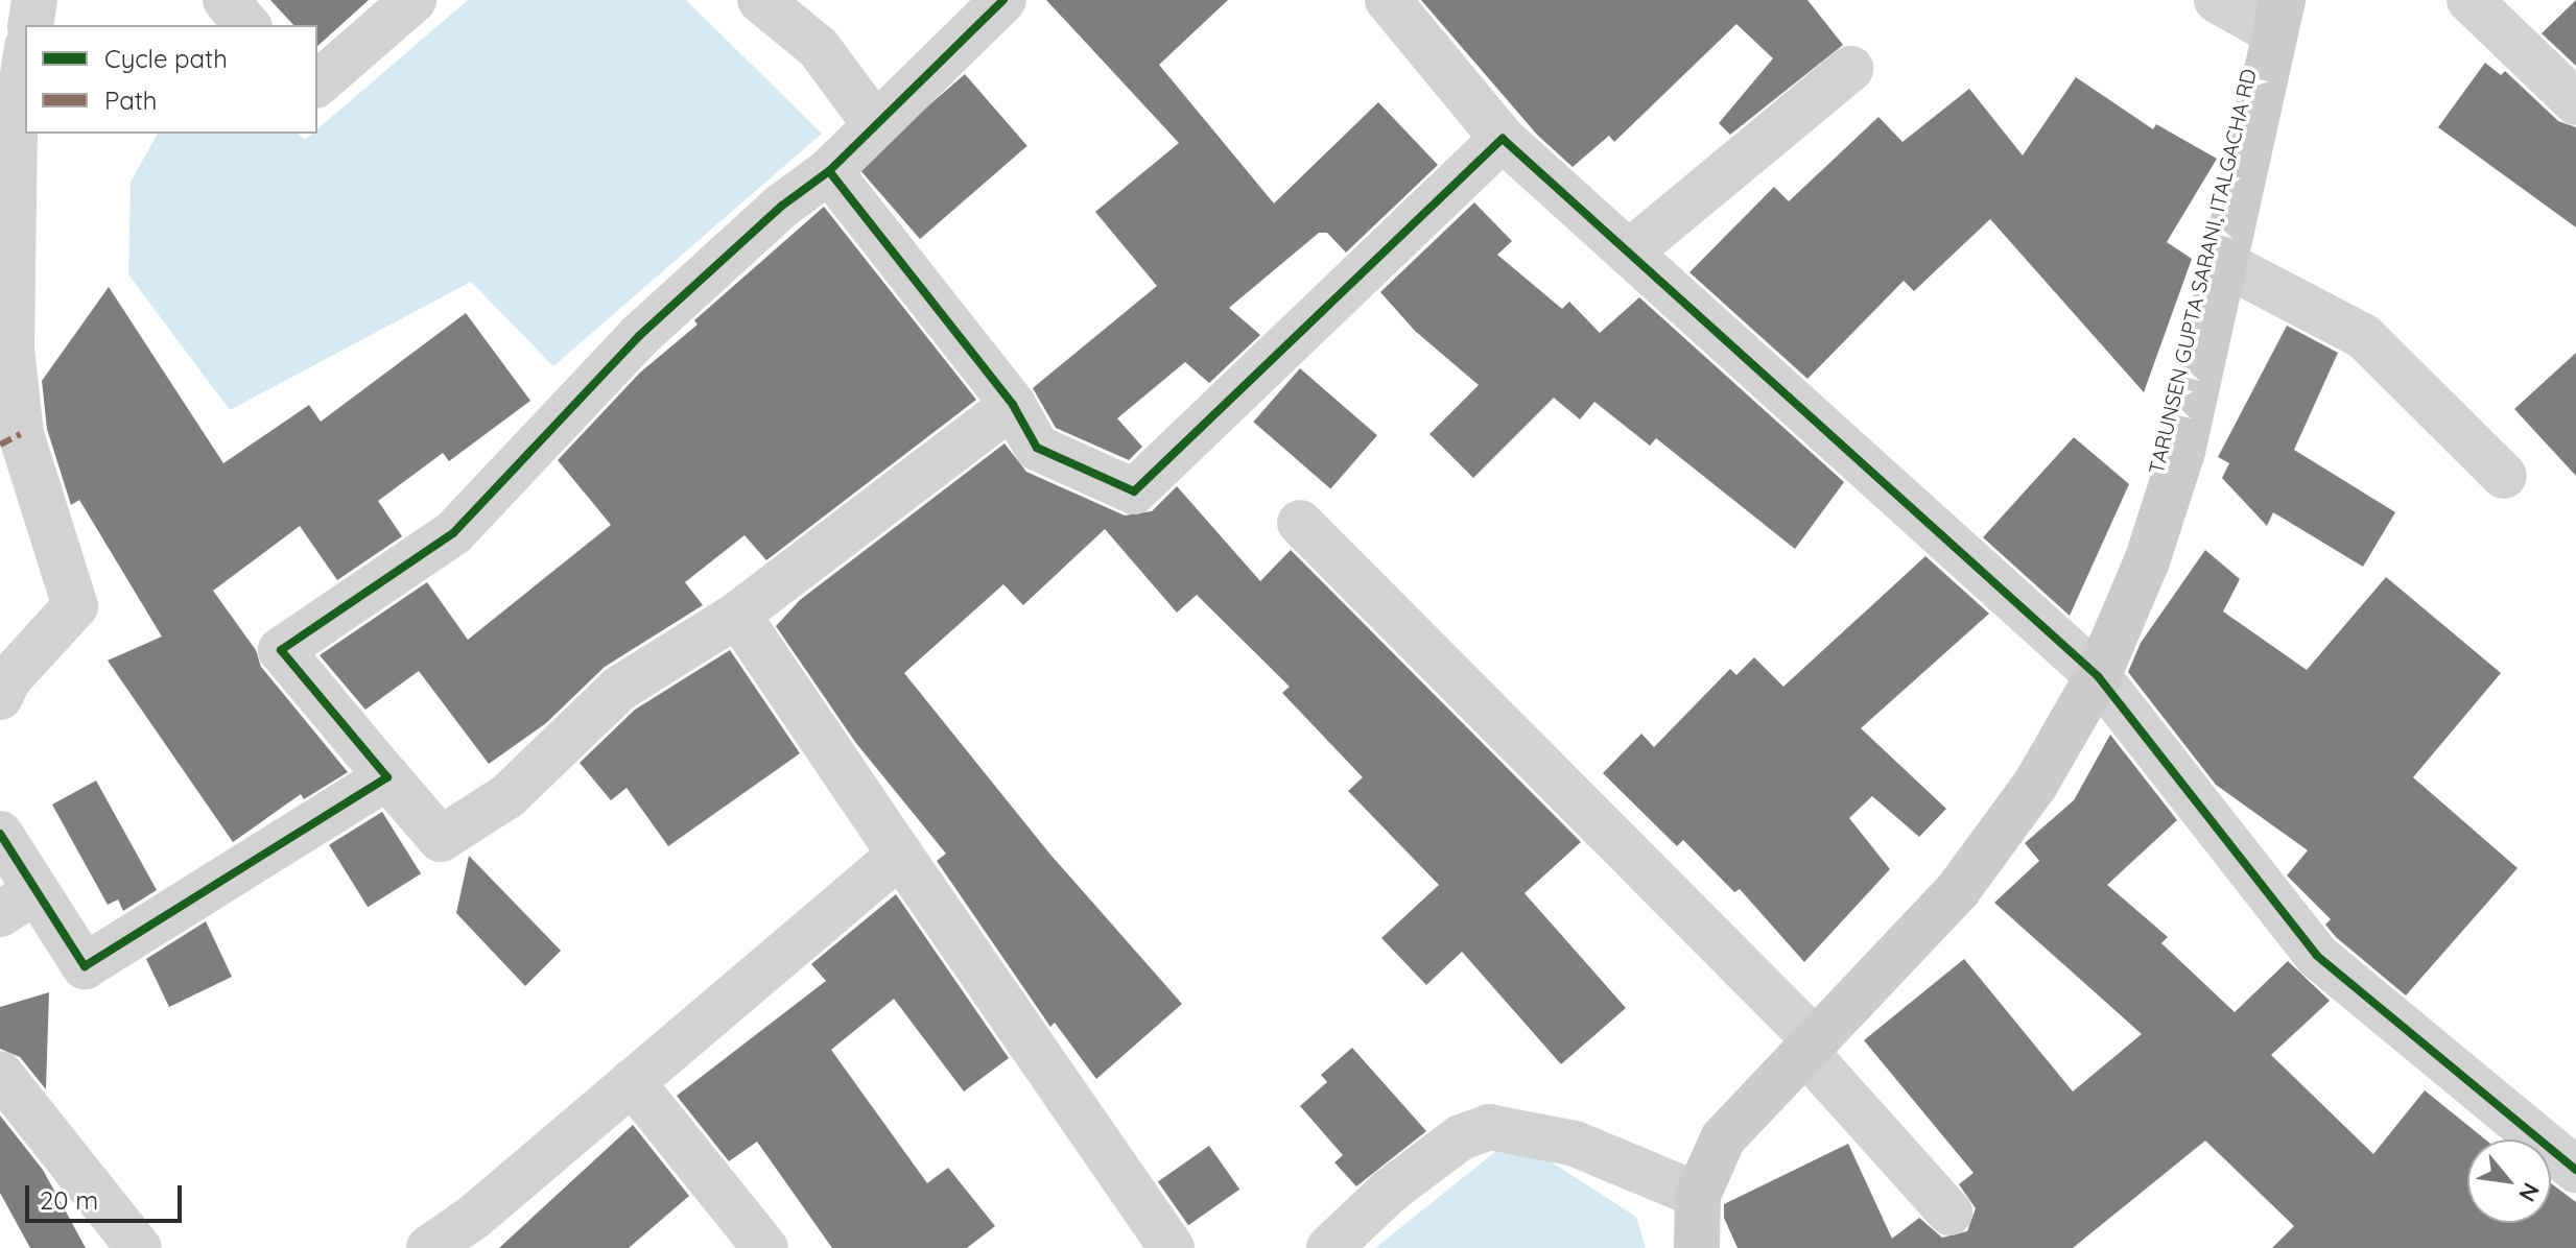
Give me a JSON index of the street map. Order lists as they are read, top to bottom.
{
  "streets": {
    "street": ["TARUNSEN GUPTA SARANI, ITALGACHA RD"]
  },
  "legend": ["Cycle path", "Path"],
  "scale_bar": "20 m",
  "north": "bottom right"
}
